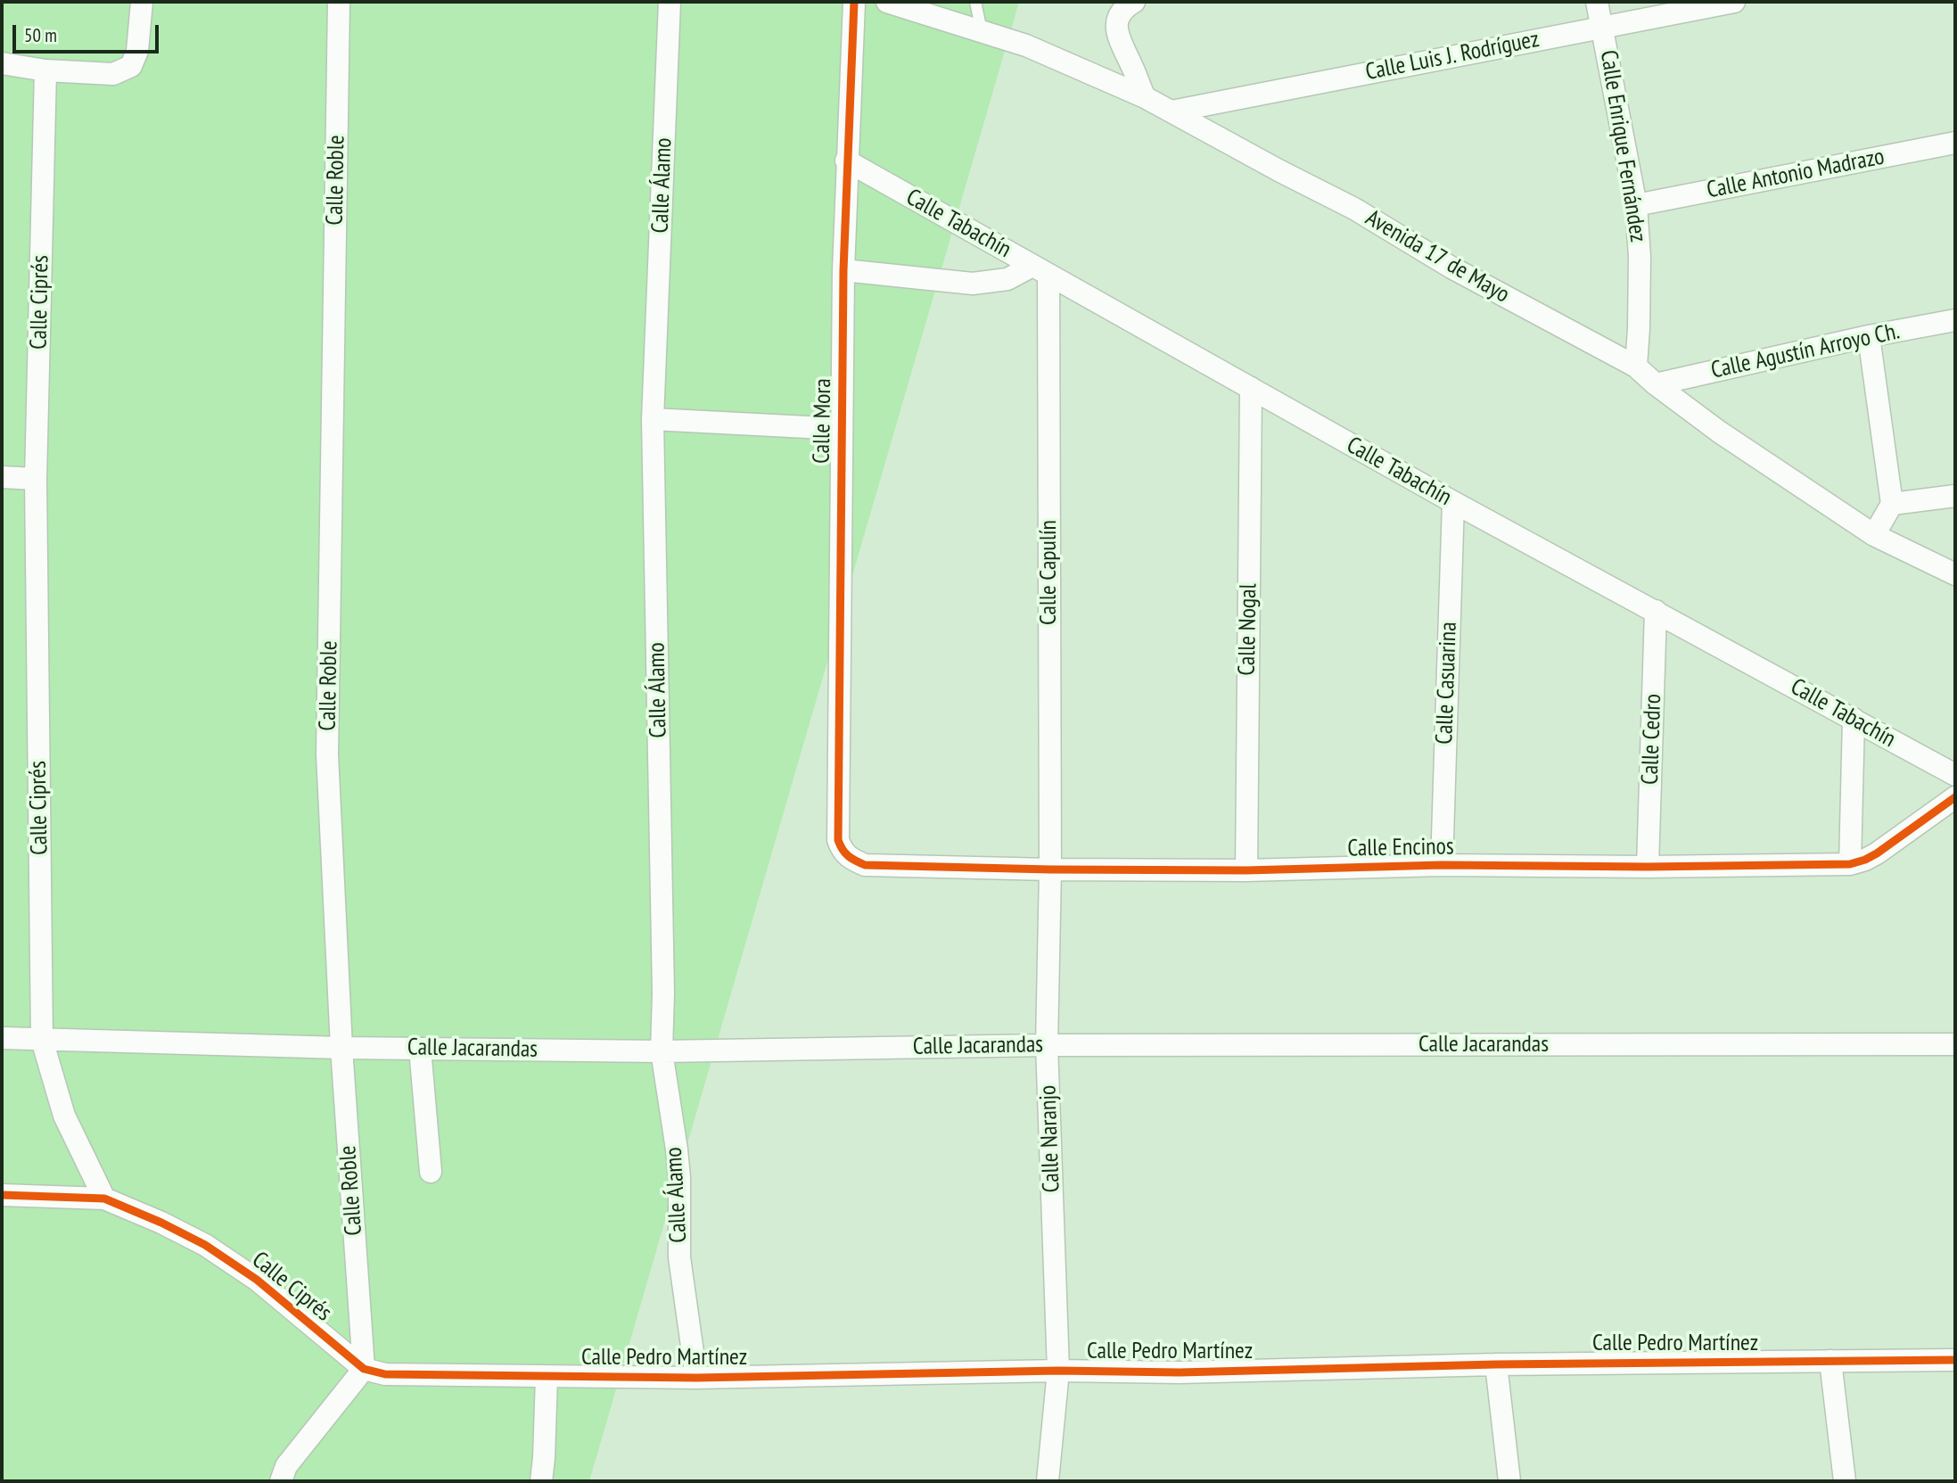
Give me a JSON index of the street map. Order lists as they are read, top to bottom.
{
  "streets": {
    "street": [
      "Calle Luis J. Rodríguez",
      "Calle Enrique Fernández",
      "Calle Antonio Madrazo",
      "Calle Roble",
      "Calle Álamo",
      "Calle Tabachín",
      "Avenida 17 de Mayo",
      "Calle Ciprés",
      "Calle Agustín Arroyo Ch.",
      "Calle Mora",
      "Calle Capulín",
      "Calle Nogal",
      "Calle Casuarina",
      "Calle Cedro",
      "Calle Encinos",
      "Calle Jacarandas",
      "Calle Naranjo",
      "Calle Pedro Martínez"
    ]
  },
  "crossings": [
    ["Calle Luis J. Rodríguez", "Calle Enrique Fernández"],
    ["Calle Luis J. Rodríguez", "Avenida 17 de Mayo"],
    ["Calle Enrique Fernández", "Calle Antonio Madrazo"],
    ["Calle Enrique Fernández", "Avenida 17 de Mayo"],
    ["Calle Roble", "Calle Ciprés"],
    ["Calle Roble", "Calle Jacarandas"],
    ["Calle Roble", "Calle Pedro Martínez"],
    ["Calle Álamo", "Calle Jacarandas"],
    ["Calle Álamo", "Calle Pedro Martínez"],
    ["Calle Tabachín", "Calle Mora"],
    ["Calle Tabachín", "Calle Capulín"],
    ["Calle Tabachín", "Calle Nogal"],
    ["Calle Tabachín", "Calle Casuarina"],
    ["Calle Tabachín", "Calle Cedro"],
    ["Avenida 17 de Mayo", "Calle Agustín Arroyo Ch."],
    ["Calle Ciprés", "Calle Jacarandas"],
    ["Calle Ciprés", "Calle Pedro Martínez"],
    ["Calle Mora", "Calle Encinos"],
    ["Calle Capulín", "Calle Encinos"],
    ["Calle Capulín", "Calle Naranjo"],
    ["Calle Nogal", "Calle Encinos"],
    ["Calle Casuarina", "Calle Encinos"],
    ["Calle Cedro", "Calle Encinos"],
    ["Calle Encinos", "Calle Naranjo"],
    ["Calle Jacarandas", "Calle Naranjo"],
    ["Calle Naranjo", "Calle Pedro Martínez"]
  ],
  "scale_bar": "50 m"
}
